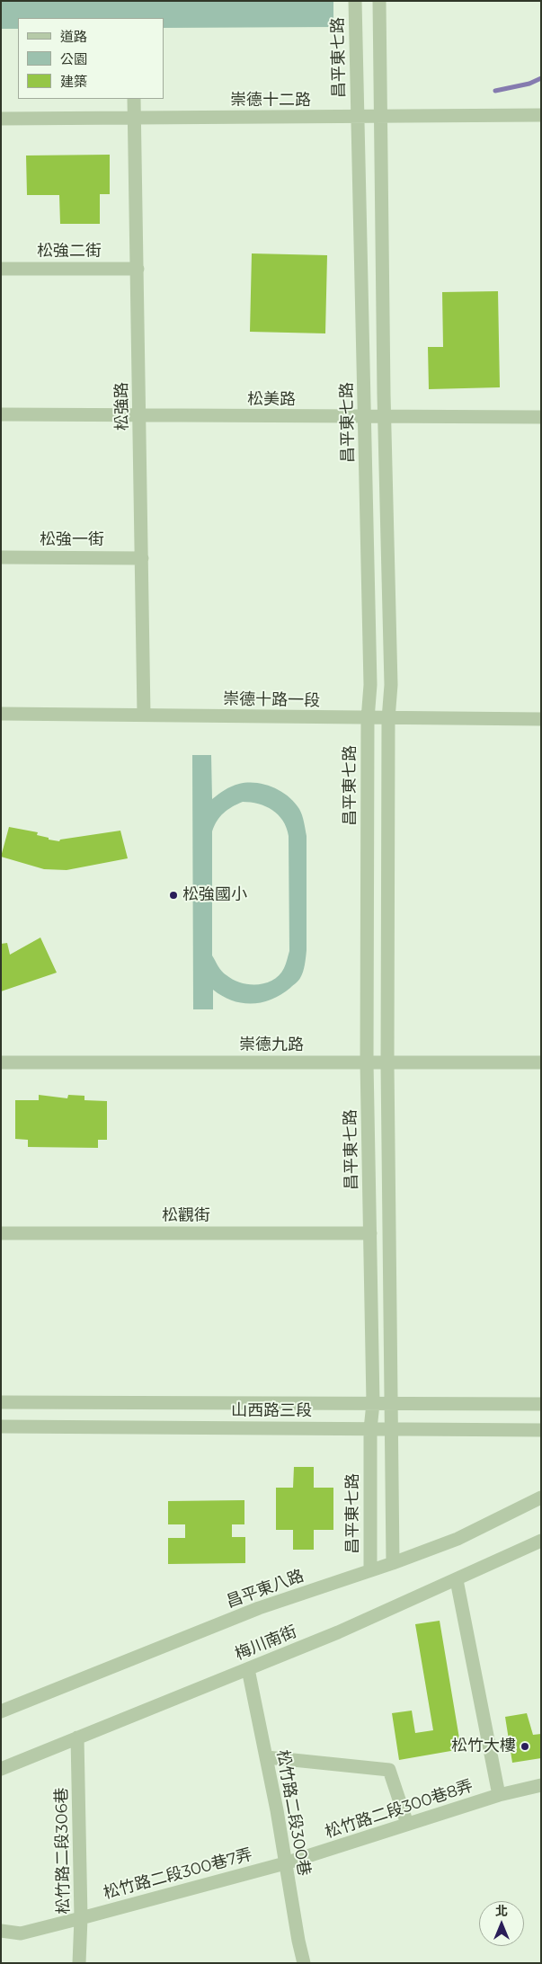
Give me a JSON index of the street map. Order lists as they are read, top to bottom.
{
  "streets": {
    "street": [
      "昌平東七路",
      "崇德十二路",
      "松強二街",
      "松美路",
      "松強路",
      "松強一街",
      "崇德十路一段",
      "崇德九路",
      "松觀街",
      "山西路三段",
      "昌平東八路",
      "梅川南街",
      "松竹路二段300巷8弄",
      "松竹路二段300巷",
      "松竹路二段306巷",
      "松竹路二段300巷7弄"
    ]
  },
  "crossings": [
    ["昌平東七路", "崇德十二路"],
    ["昌平東七路", "松美路"],
    ["昌平東七路", "崇德十路一段"],
    ["昌平東七路", "崇德九路"],
    ["昌平東七路", "松觀街"],
    ["昌平東七路", "山西路三段"],
    ["昌平東七路", "昌平東八路"],
    ["崇德十二路", "松強路"],
    ["松強二街", "松強路"],
    ["松美路", "松強路"],
    ["松強路", "松強一街"],
    ["松強路", "崇德十路一段"],
    ["梅川南街", "松竹路二段300巷"],
    ["梅川南街", "松竹路二段306巷"],
    ["松竹路二段300巷8弄", "松竹路二段300巷"],
    ["松竹路二段300巷8弄", "松竹路二段300巷7弄"],
    ["松竹路二段300巷", "松竹路二段300巷7弄"],
    ["松竹路二段306巷", "松竹路二段300巷7弄"]
  ],
  "places": ["松強國小", "松竹大樓"],
  "legend": ["道路", "公園", "建築"],
  "north": "top"
}
